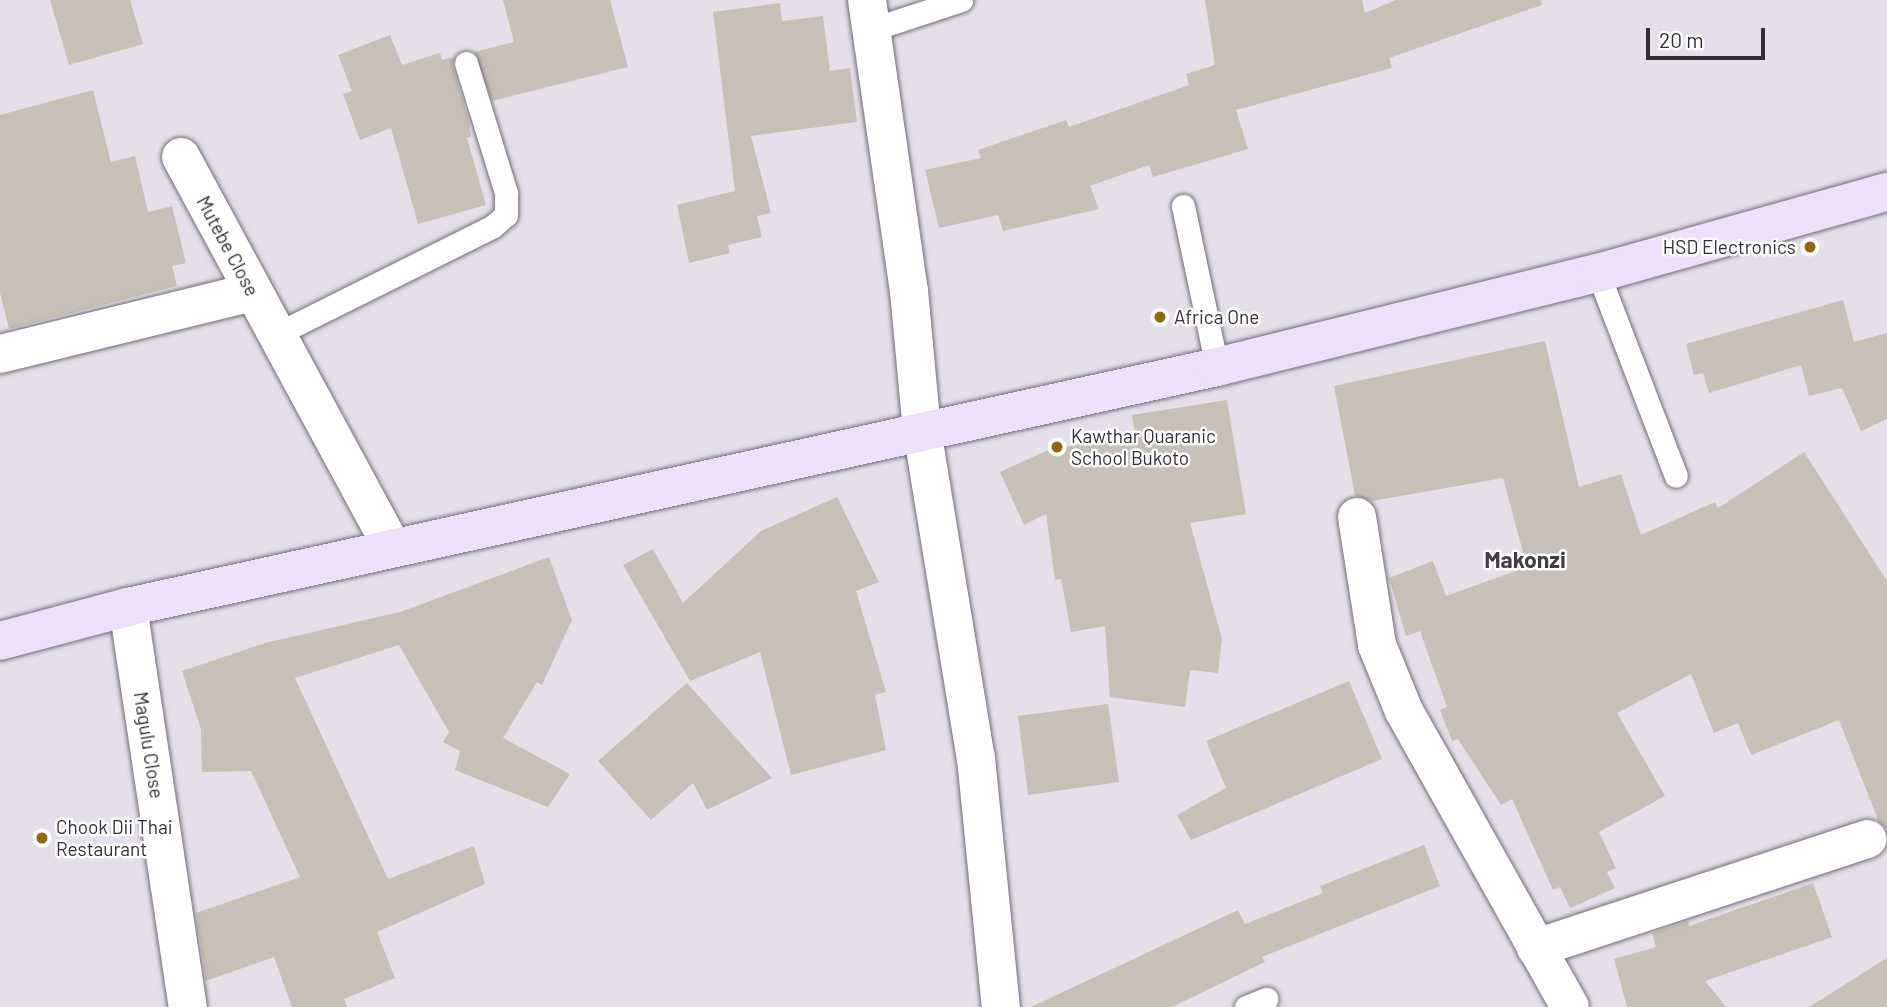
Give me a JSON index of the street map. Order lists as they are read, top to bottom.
{
  "streets": {
    "street": ["Mutebe Close", "Magulu Close"]
  },
  "districts": ["Makonzi"],
  "places": [
    "HSD Electronics",
    "Africa One",
    "Kawthar Quaranic School Bukoto",
    "Chook Dii Thai Restaurant"
  ],
  "scale_bar": "20 m"
}
